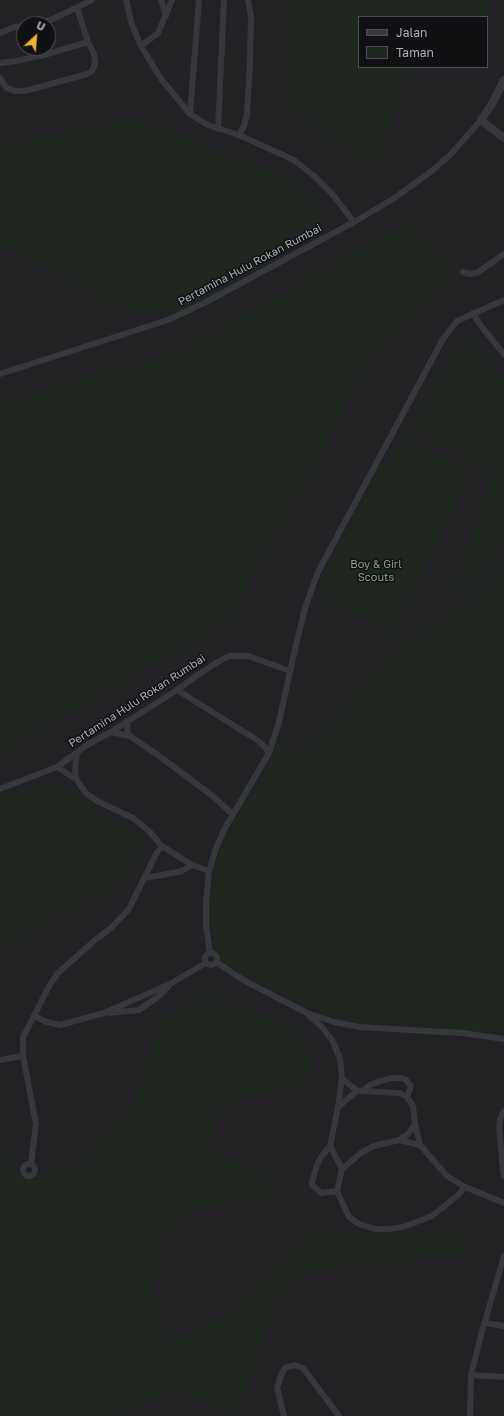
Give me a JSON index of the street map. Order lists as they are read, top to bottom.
{
  "streets": {
    "street": ["Pertamina Hulu Rokan Rumbai"]
  },
  "parks": ["Boy & Girl Scouts"],
  "legend": ["Jalan", "Taman"],
  "north": "top right"
}
